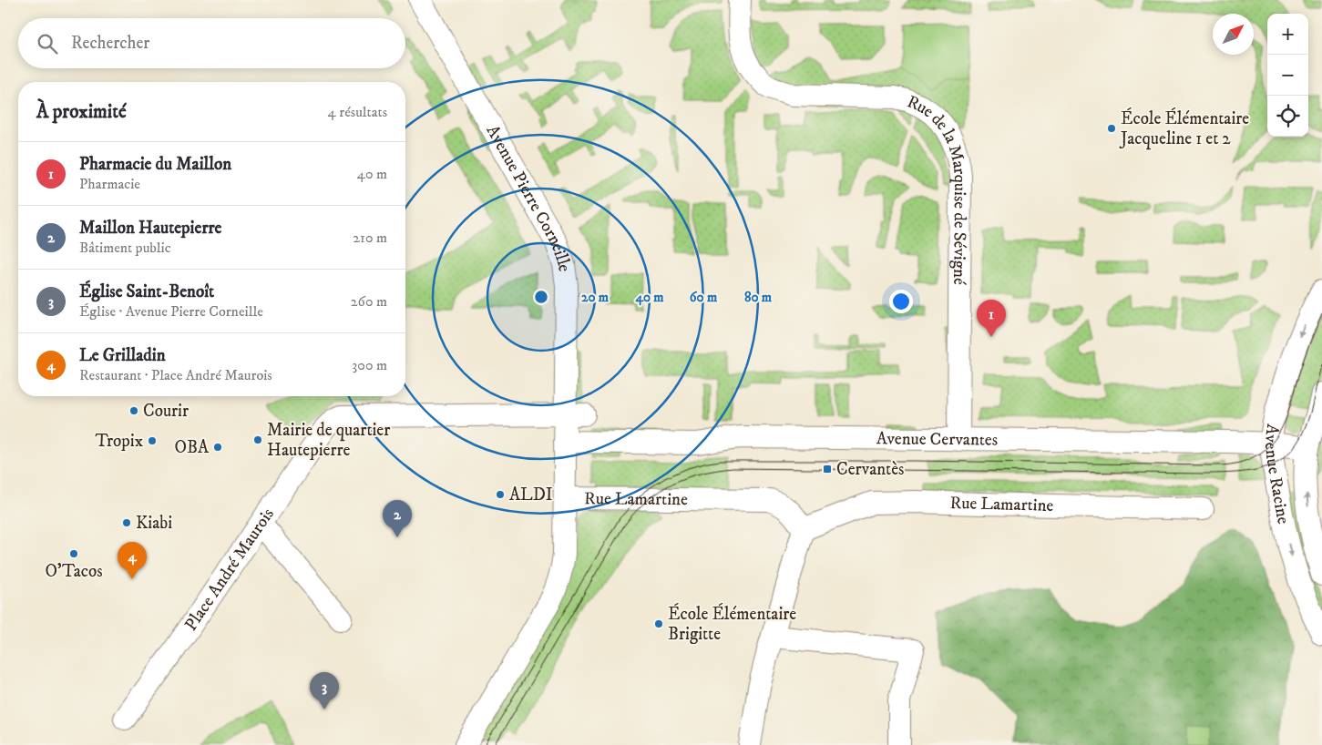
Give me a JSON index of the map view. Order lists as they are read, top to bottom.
{
  "streets": {
    "street": [
      "Rue de la Marquise de Sévigné",
      "Avenue Pierre Corneille",
      "Avenue Cervantes",
      "Avenue Racine",
      "Rue Lamartine",
      "Place André Maurois"
    ]
  },
  "crossings": [
    ["Rue de la Marquise de Sévigné", "Avenue Cervantes"],
    ["Avenue Pierre Corneille", "Avenue Cervantes"],
    ["Avenue Pierre Corneille", "Rue Lamartine"],
    ["Avenue Pierre Corneille", "Place André Maurois"],
    ["Avenue Cervantes", "Avenue Racine"]
  ],
  "places": {
    "other": [
      "École Élémentaire Jacqueline 1 et 2",
      "Courir",
      "Mairie de quartier Hautepierre",
      "Tropix",
      "OBA",
      "ALDI",
      "Kiabi",
      "O'Tacos",
      "École Élémentaire Brigitte"
    ],
    "transit": ["Cervantès"]
  },
  "north": "top right",
  "page": {
    "map_buttons": ["+", "−"],
    "search": "Rechercher",
    "heading": ["À proximité", "4 résultats"],
    "list": [
      {
        "mark": "1",
        "name": "Pharmacie du Maillon",
        "note": "Pharmacie",
        "value": "40 m"
      },
      {
        "mark": "2",
        "name": "Maillon Hautepierre",
        "note": "Bâtiment public",
        "value": "210 m"
      },
      {
        "mark": "3",
        "name": "Église Saint-Benoît",
        "note": "Église · Avenue Pierre Corneille",
        "value": "260 m"
      },
      {
        "mark": "4",
        "name": "Le Grilladin",
        "note": "Restaurant · Place André Maurois",
        "value": "300 m"
      }
    ],
    "pins": [
      "1",
      "2",
      "4",
      "3"
    ]
  },
  "rings": [
    "20 m",
    "40 m",
    "60 m",
    "80 m"
  ]
}
